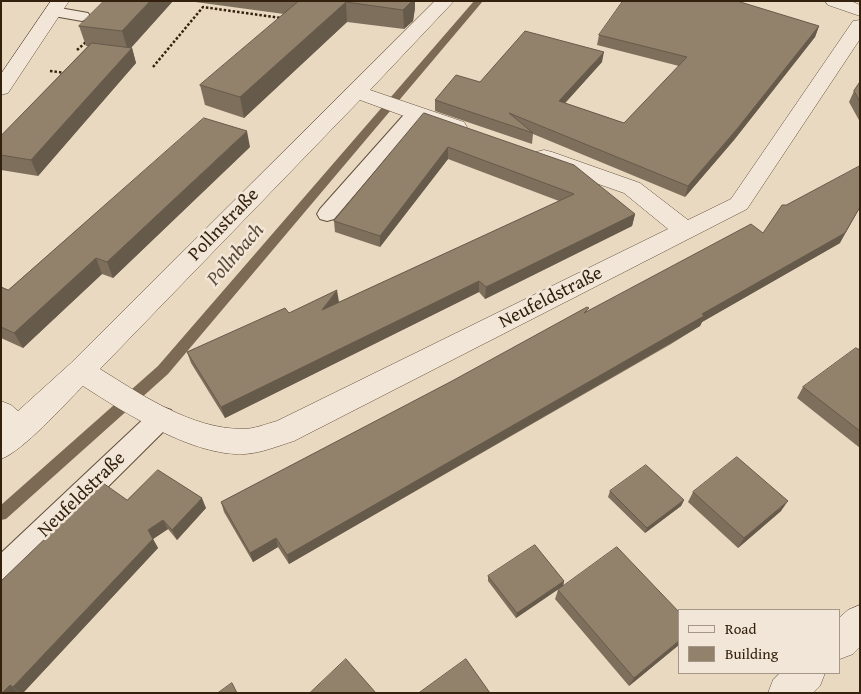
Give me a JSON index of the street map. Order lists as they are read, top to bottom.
{
  "streets": {
    "street": ["Pollnstraße", "Neufeldstraße"]
  },
  "crossings": [
    ["Pollnstraße", "Neufeldstraße"]
  ],
  "water": ["Pollnbach"],
  "legend": ["Road", "Building"]
}
